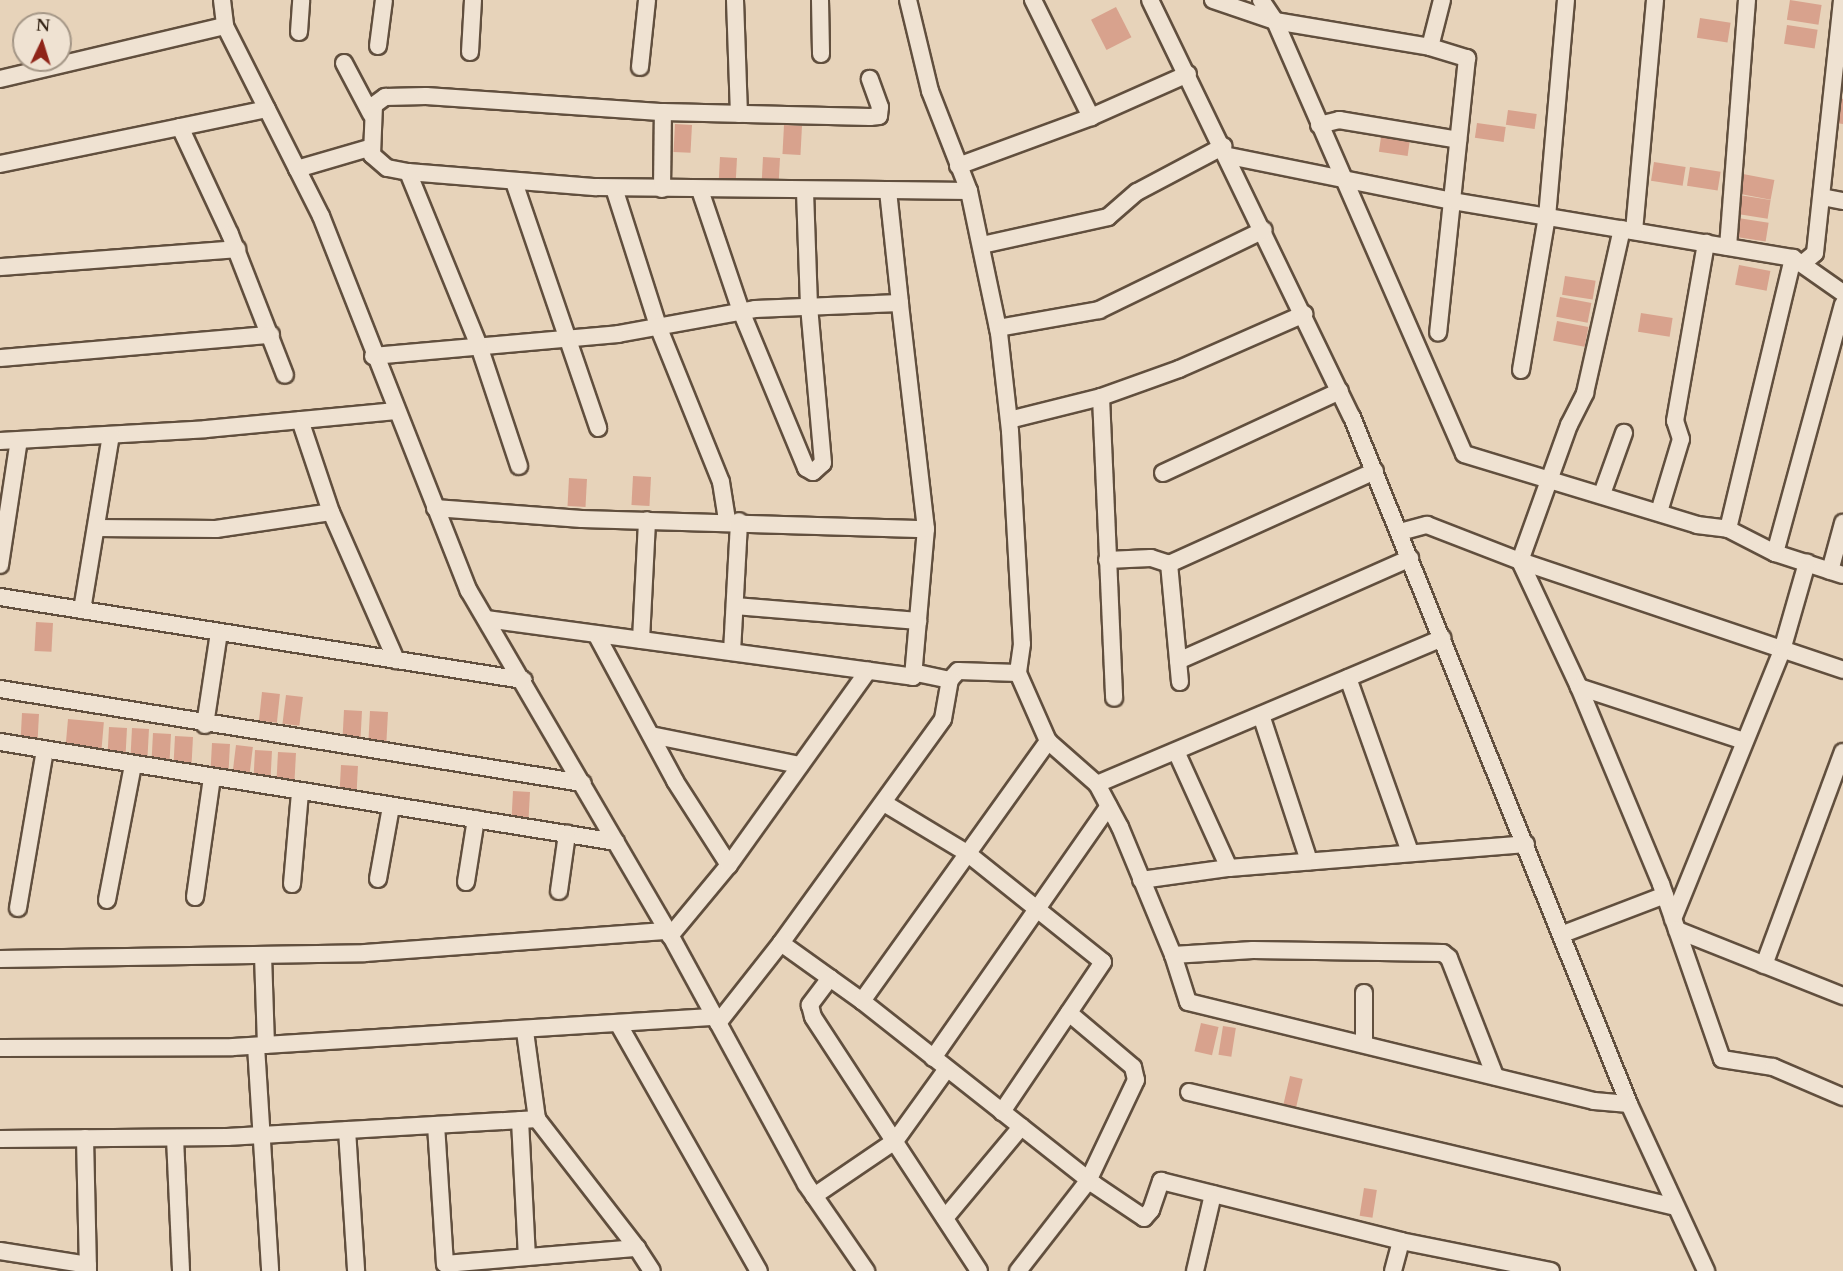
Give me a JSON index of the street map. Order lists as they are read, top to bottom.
{
  "north": "top"
}
